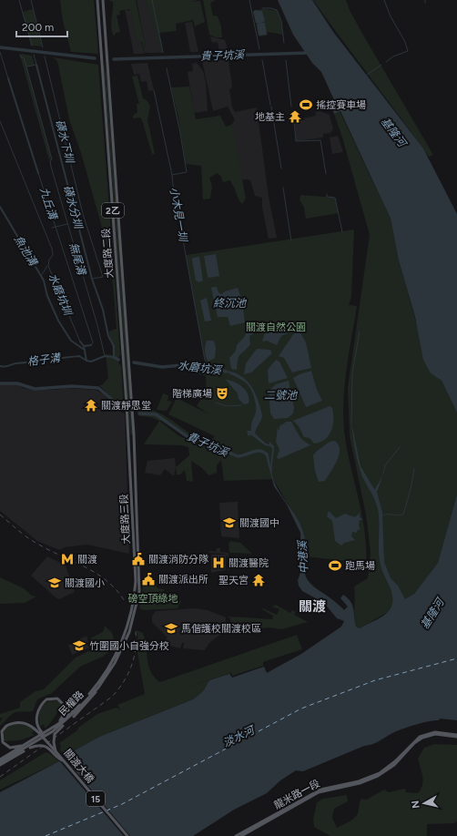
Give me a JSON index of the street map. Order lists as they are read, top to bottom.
{
  "streets": {
    "main road": [
      "2乙",
      "大度路二段",
      "大度路三段",
      "民權路",
      "關渡大橋",
      "龍米路一段",
      "15"
    ]
  },
  "crossings": [
    ["大度路二段", "大度路三段"],
    ["大度路三段", "民權路"],
    ["民權路", "關渡大橋"]
  ],
  "districts": ["關渡"],
  "water": [
    "貴子坑溪",
    "基隆河",
    "磺水下圳",
    "九丘溝",
    "磺水分圳",
    "小木見一圳",
    "魚池溝",
    "無尾溝",
    "水磨坑圳",
    "終沉池",
    "格子溝",
    "水磨坑溪",
    "二號池",
    "中港溪",
    "淡水河"
  ],
  "parks": ["關渡自然公園", "磅空頂綠地"],
  "places": {
    "sports": ["搖控賽車場", "跑馬場"],
    "temple": ["地基主", "關渡靜思堂", "聖天宮"],
    "theatre": ["階梯廣場"],
    "school or university": [
      "關渡國中",
      "關渡國小",
      "馬偕護校關渡校區",
      "竹圍國小自強分校"
    ],
    "metro station": ["關渡"],
    "public building": ["關渡消防分隊", "關渡派出所"],
    "hospital": ["關渡醫院"]
  },
  "scale_bar": "200 m",
  "north": "left"
}
